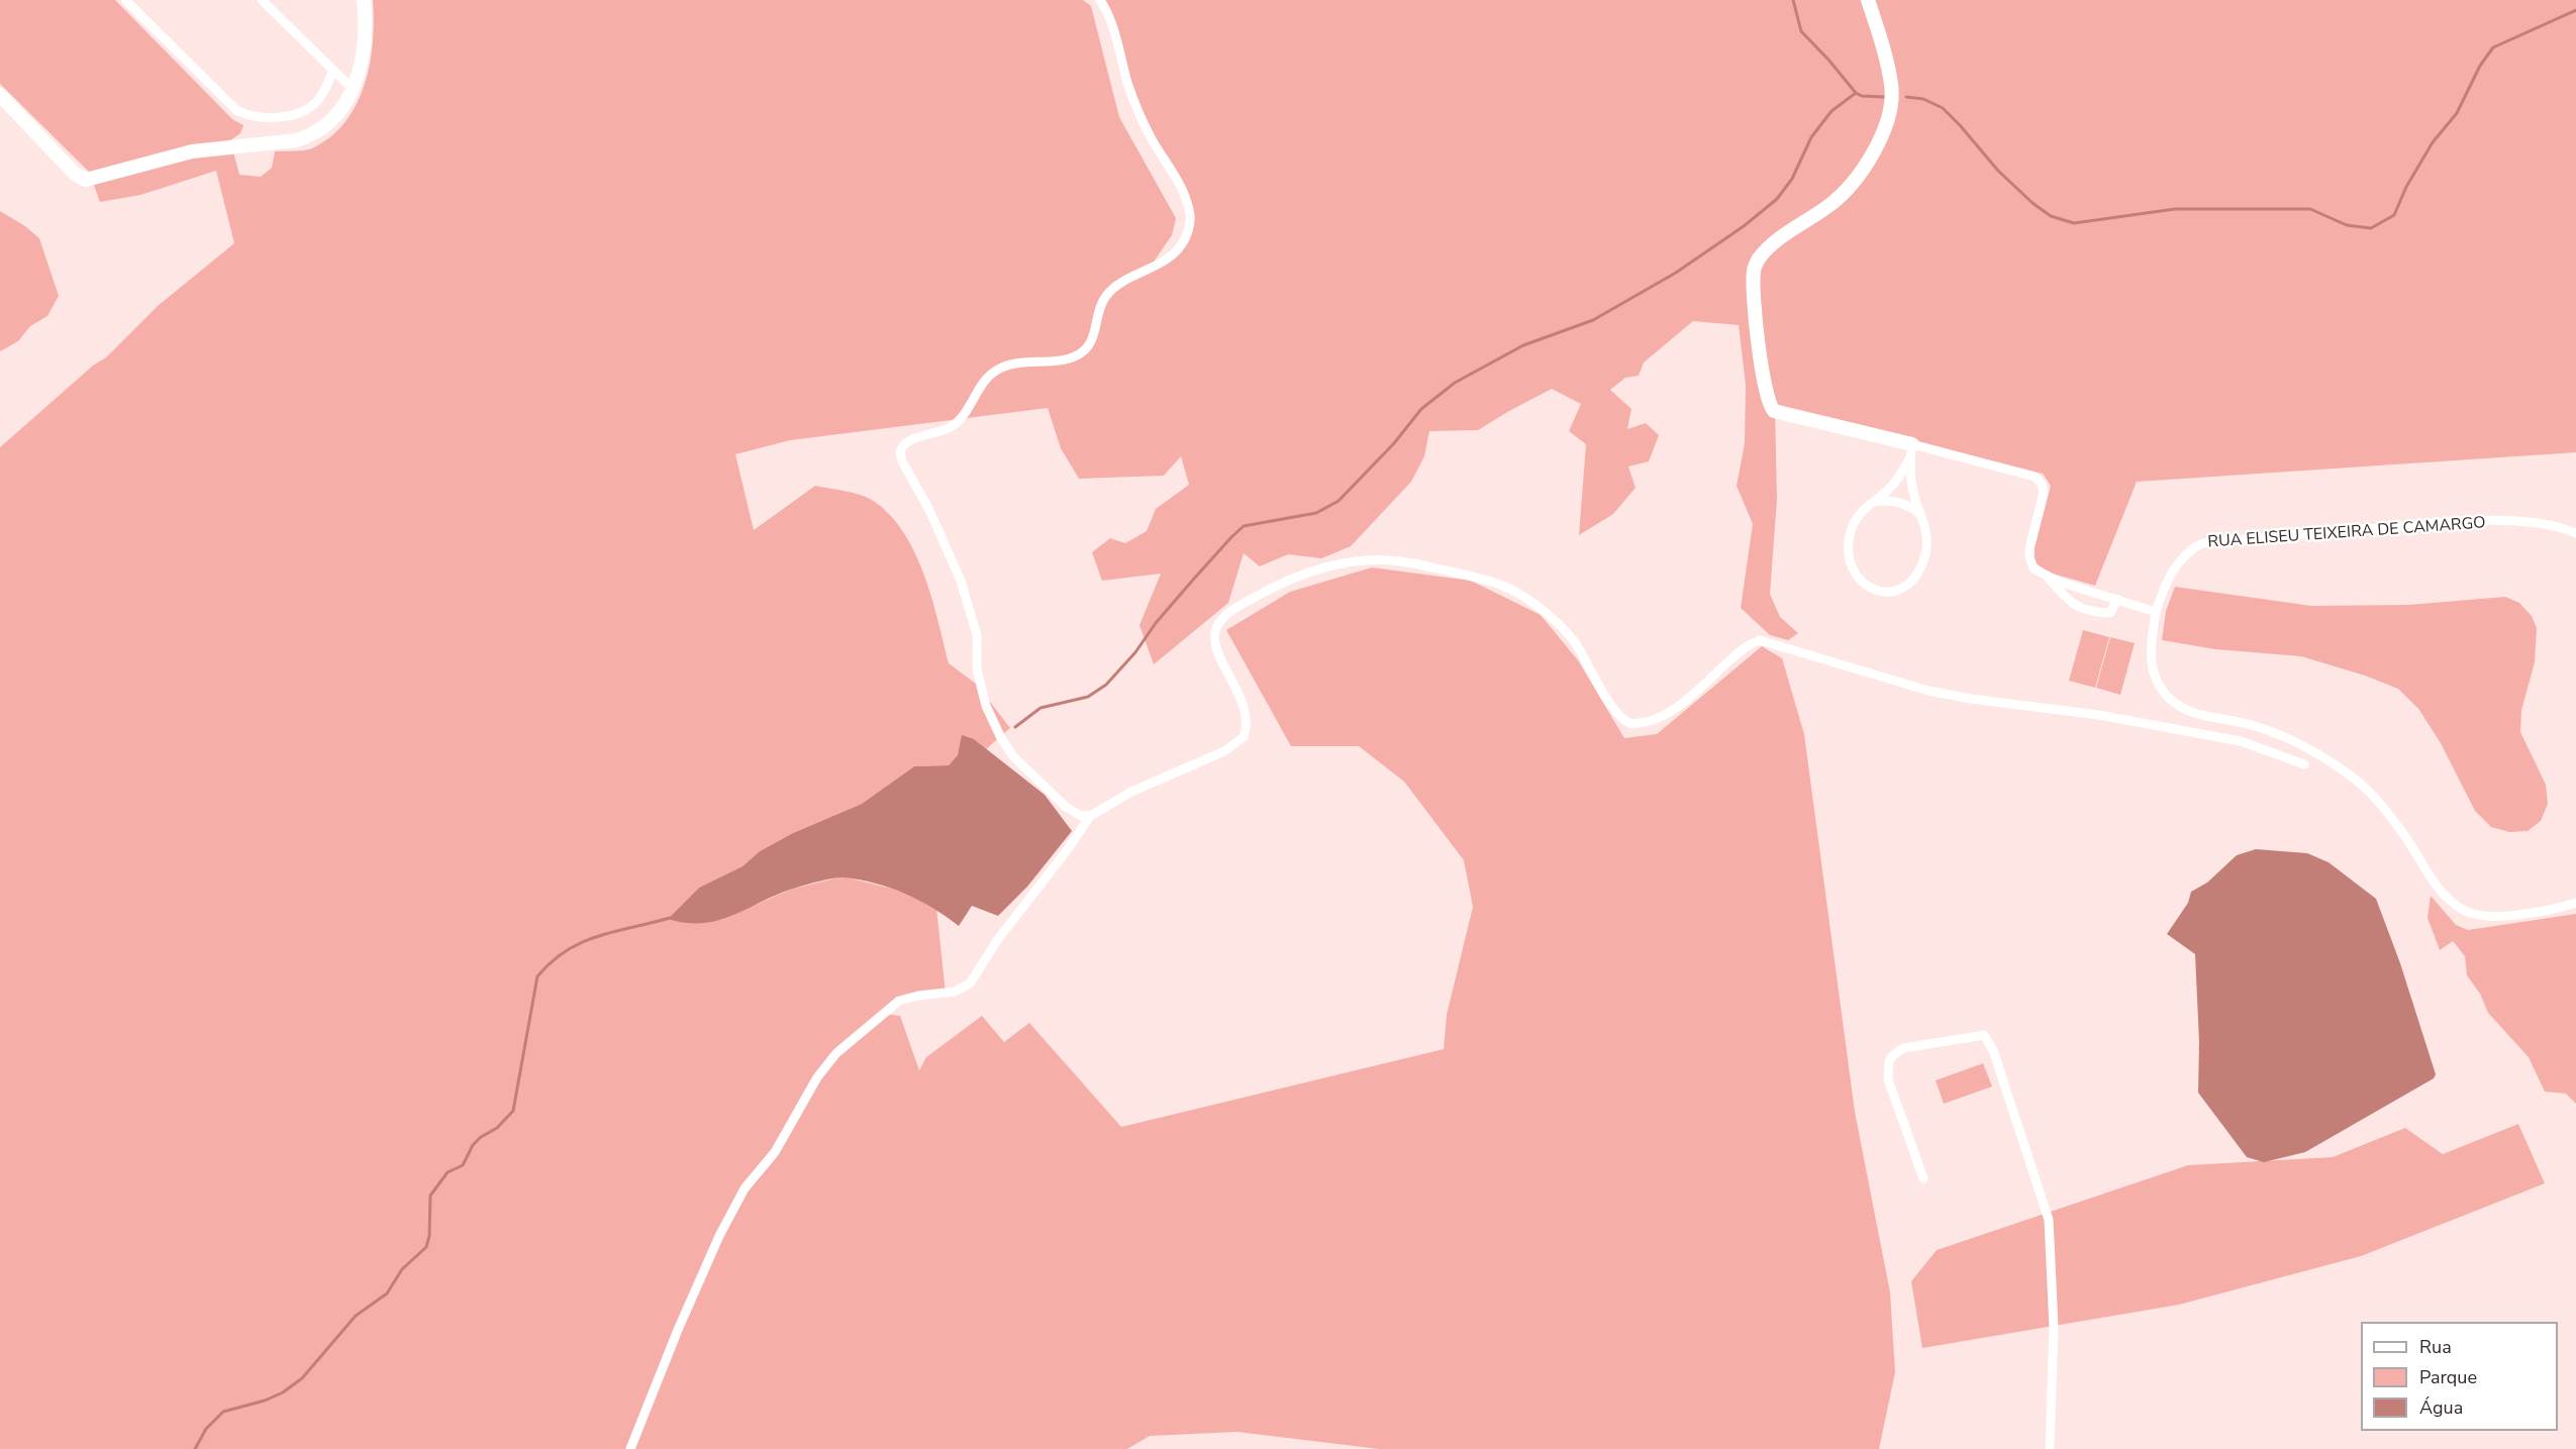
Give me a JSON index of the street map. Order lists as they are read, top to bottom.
{
  "streets": {
    "street": ["RUA ELISEU TEIXEIRA DE CAMARGO"]
  },
  "legend": ["Rua", "Parque", "Água"]
}
